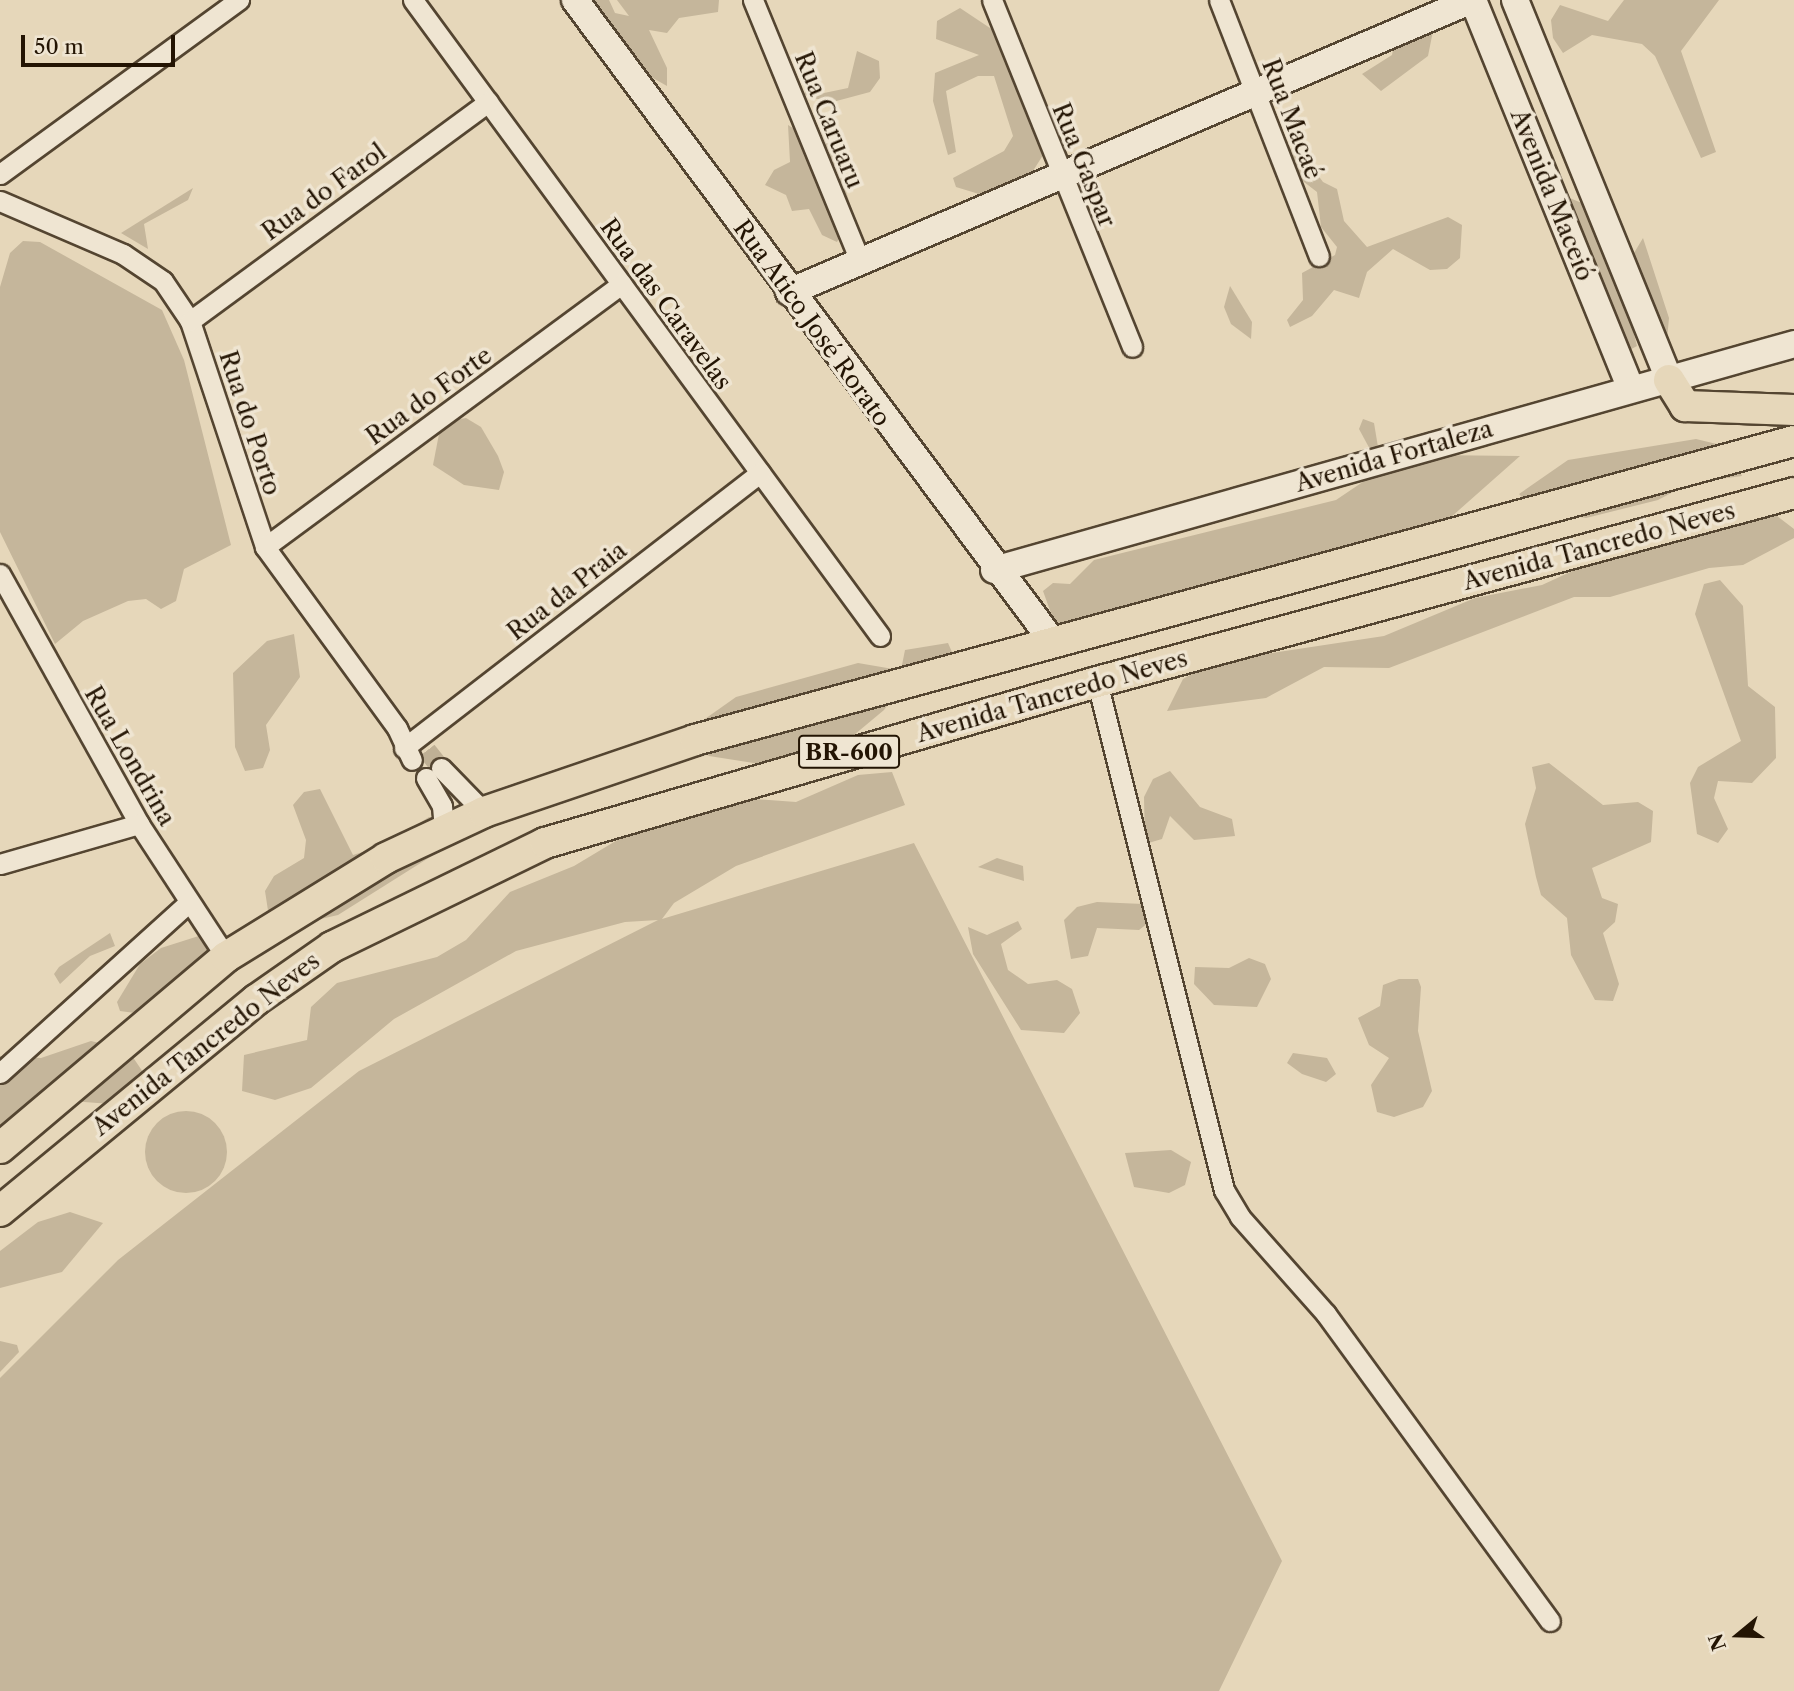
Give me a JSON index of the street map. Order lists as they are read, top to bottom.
{
  "streets": {
    "main road": ["Avenida Tancredo Neves", "BR-600"],
    "street": [
      "Rua Macaé",
      "Rua Caruaru",
      "Rua Gaspar",
      "Rua do Farol",
      "Avenida Maceió",
      "Rua das Caravelas",
      "Rua Atico José Rorato",
      "Rua do Forte",
      "Rua do Porto",
      "Avenida Fortaleza",
      "Rua da Praia",
      "Rua Londrina"
    ]
  },
  "crossings": [
    ["Rua do Farol", "Rua das Caravelas"],
    ["Rua do Farol", "Rua do Porto"],
    ["Avenida Maceió", "Avenida Fortaleza"],
    ["Rua das Caravelas", "Rua do Forte"],
    ["Rua das Caravelas", "Rua da Praia"],
    ["Rua Atico José Rorato", "Avenida Fortaleza"],
    ["Rua Atico José Rorato", "Avenida Tancredo Neves"],
    ["Rua do Forte", "Rua do Porto"],
    ["Rua do Porto", "Rua da Praia"],
    ["Avenida Tancredo Neves", "Rua Londrina"]
  ],
  "scale_bar": "50 m",
  "north": "left"
}
